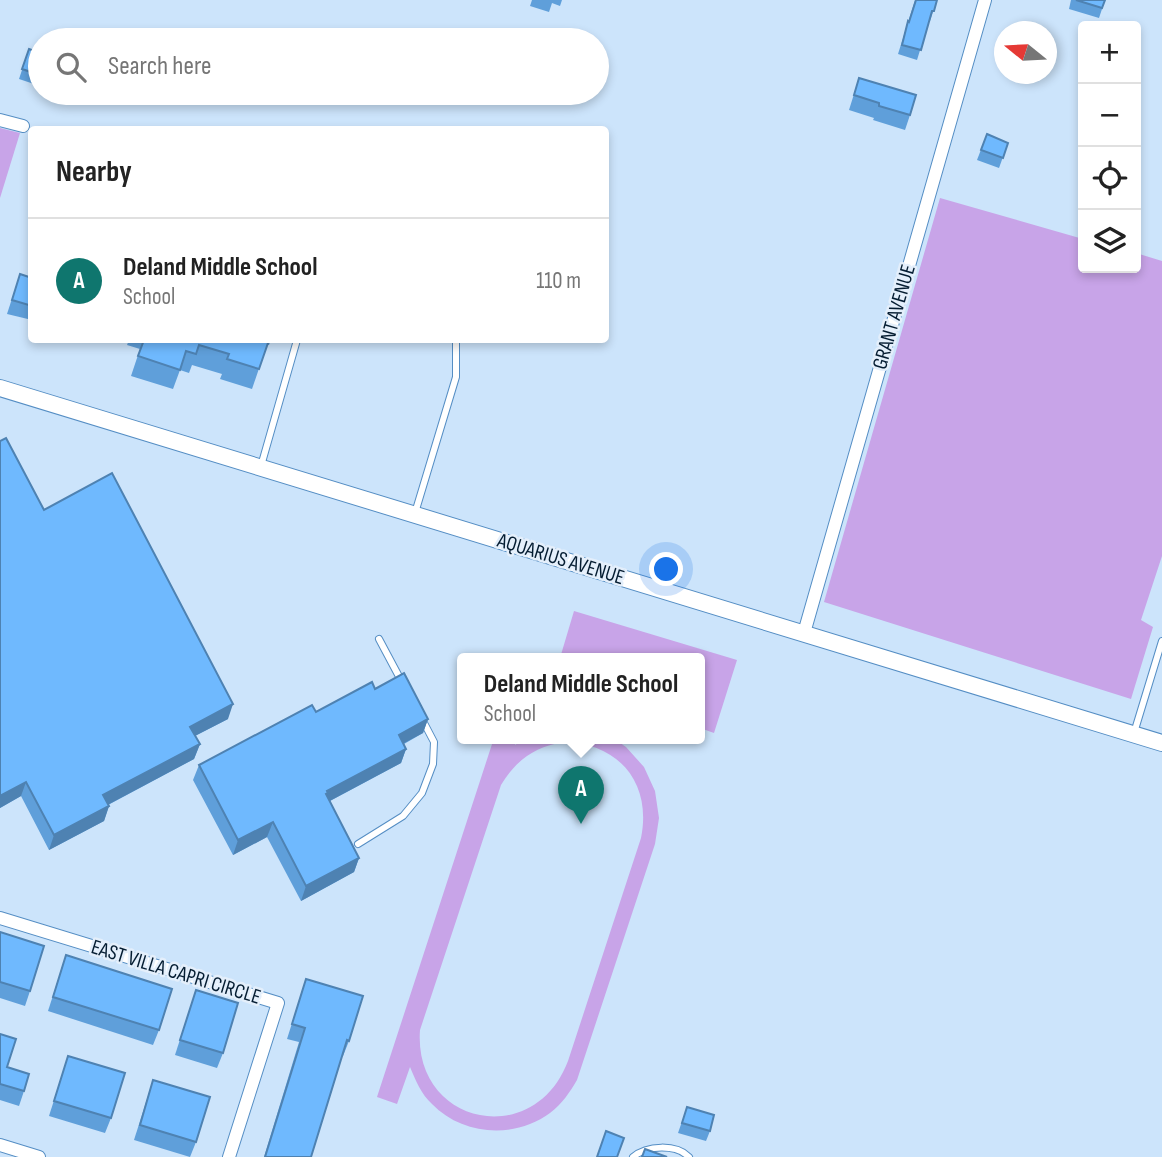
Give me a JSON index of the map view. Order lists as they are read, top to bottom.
{
  "streets": {
    "street": ["GRANT AVENUE", "AQUARIUS AVENUE", "EAST VILLA CAPRI CIRCLE"]
  },
  "crossings": [
    ["GRANT AVENUE", "AQUARIUS AVENUE"]
  ],
  "north": "left",
  "page": {
    "map_buttons": ["+", "−"],
    "search": "Search here",
    "heading": "Nearby",
    "list": [
      {
        "mark": "A",
        "name": "Deland Middle School",
        "note": "School",
        "value": "110 m"
      }
    ],
    "popup": ["Deland Middle School", "School"],
    "pins": "A"
  }
}
